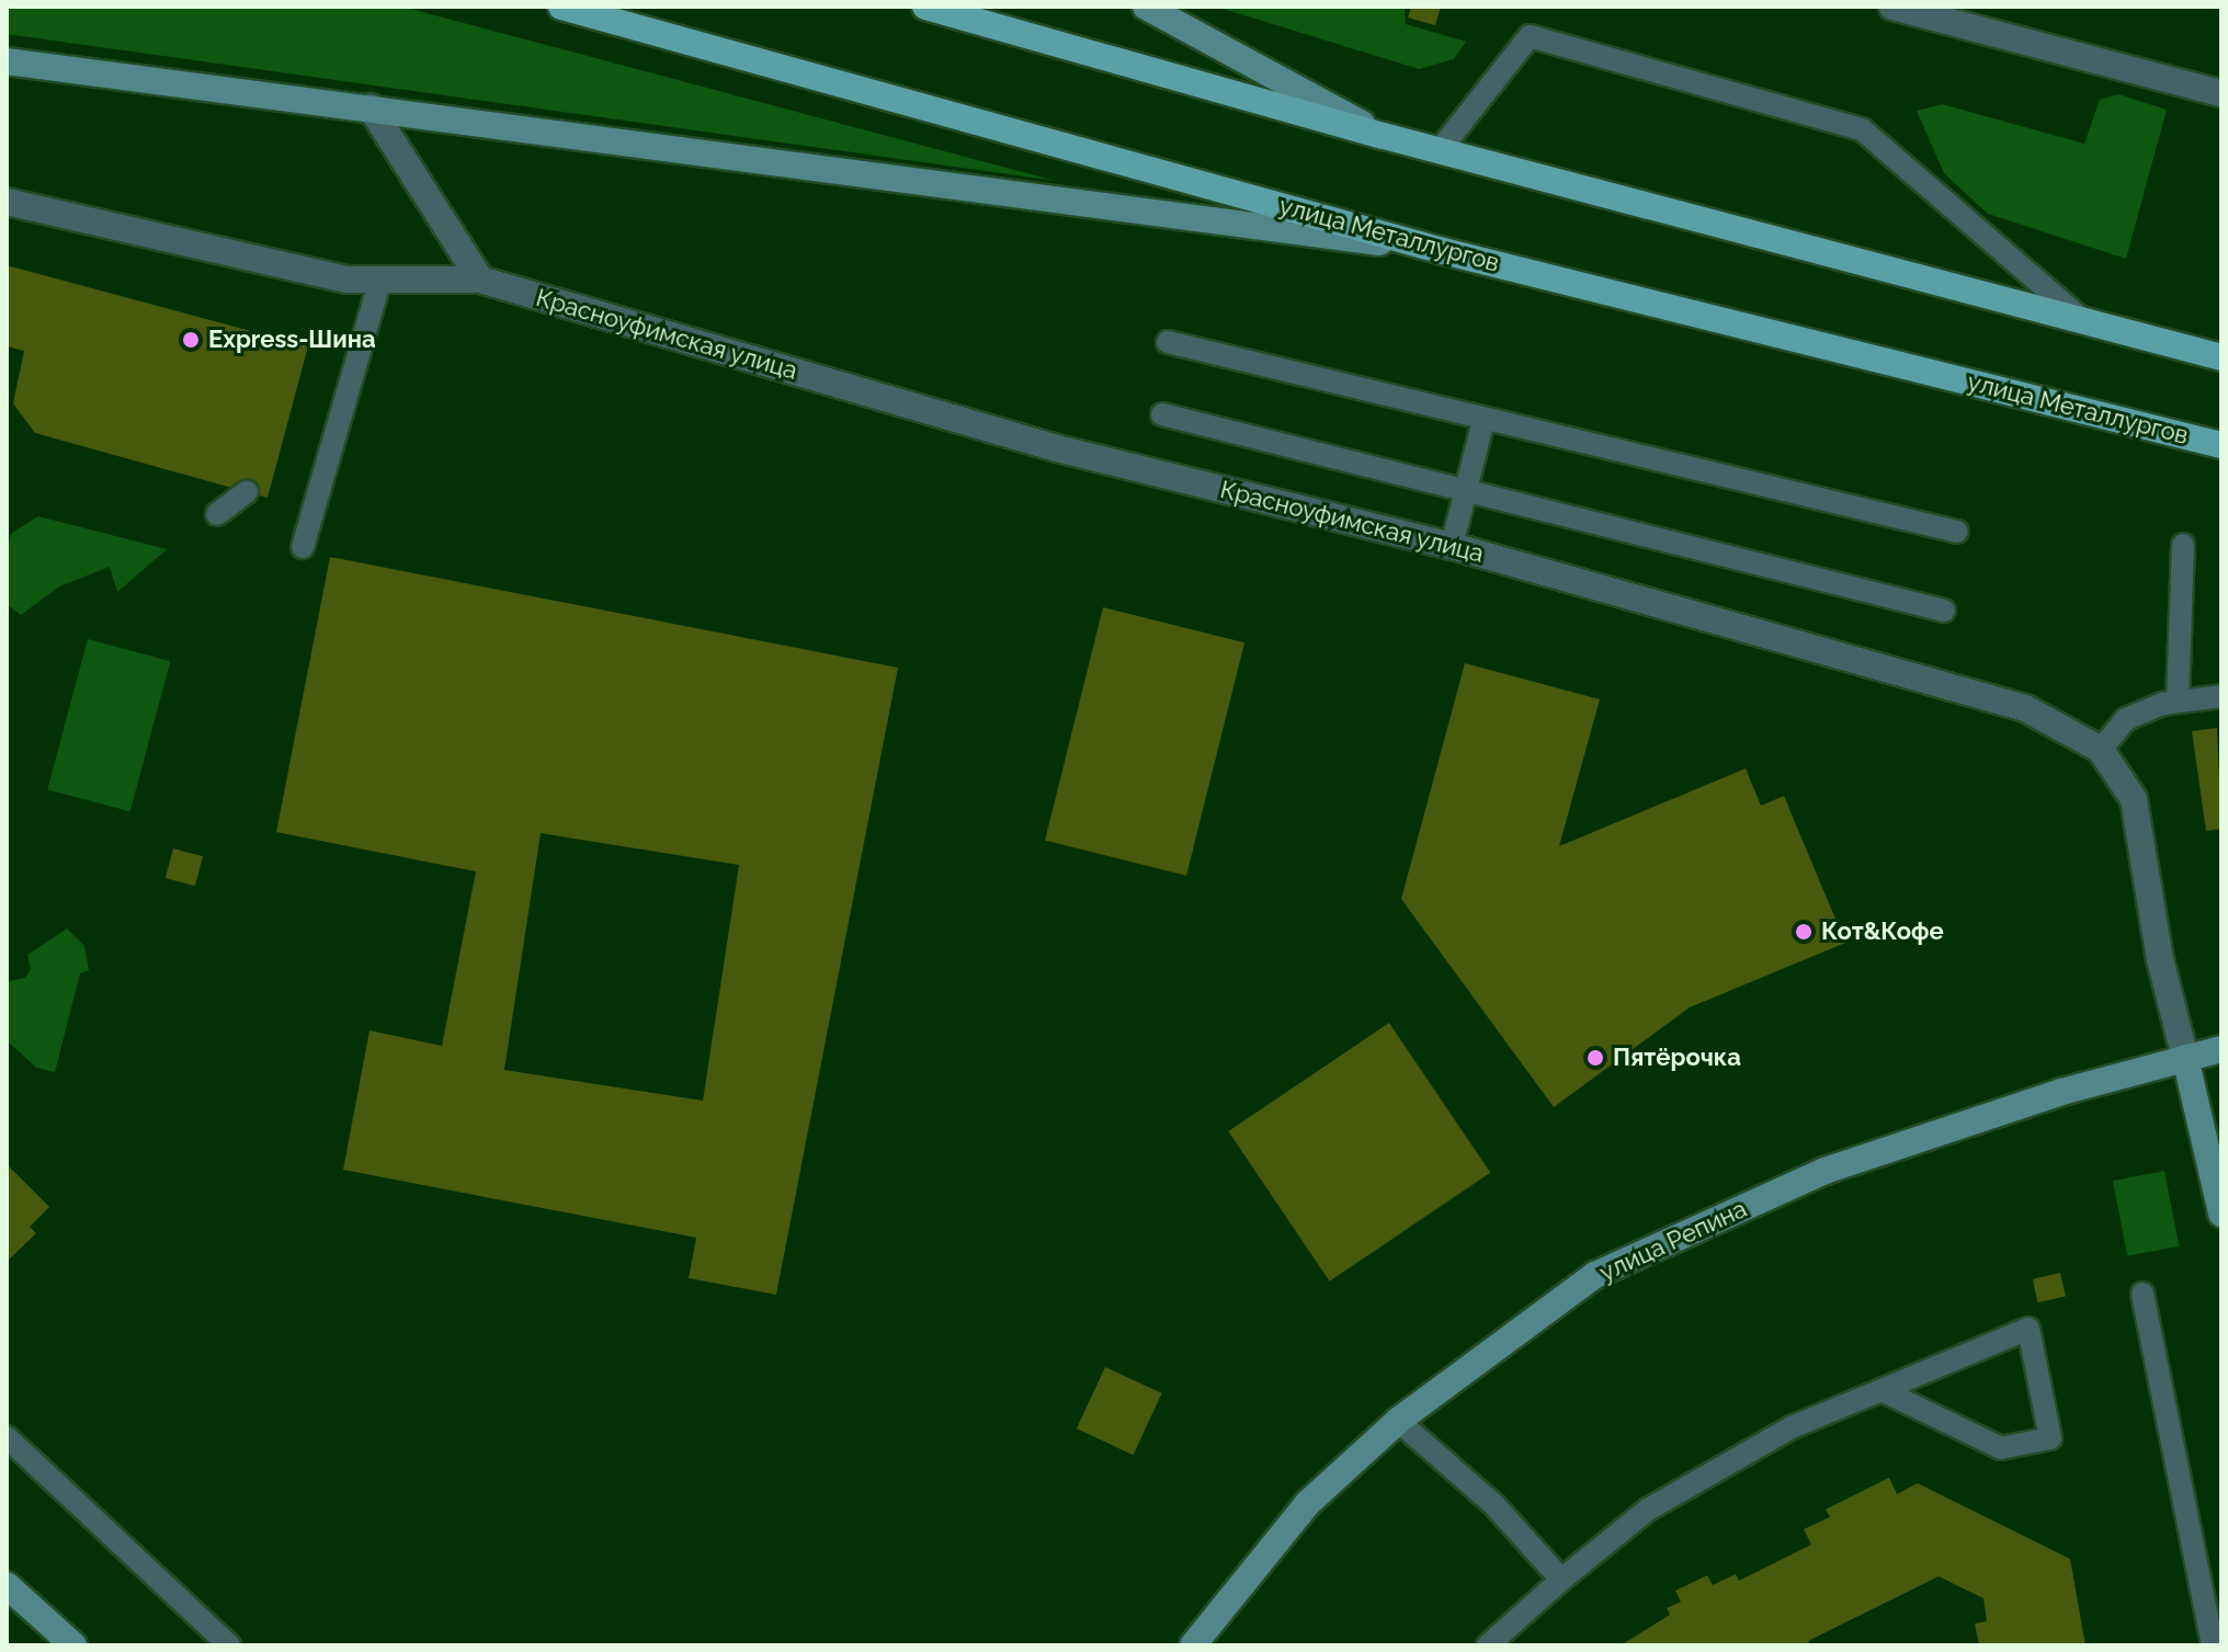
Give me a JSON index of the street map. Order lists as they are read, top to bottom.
{
  "streets": {
    "main road": ["улица Металлургов"],
    "street": ["Красноуфимская улица", "улица Репина"]
  },
  "crossings": [
    ["Красноуфимская улица", "улица Репина"]
  ],
  "places": ["Express-Шина", "Кот&Кофе", "Пятёрочка"]
}
